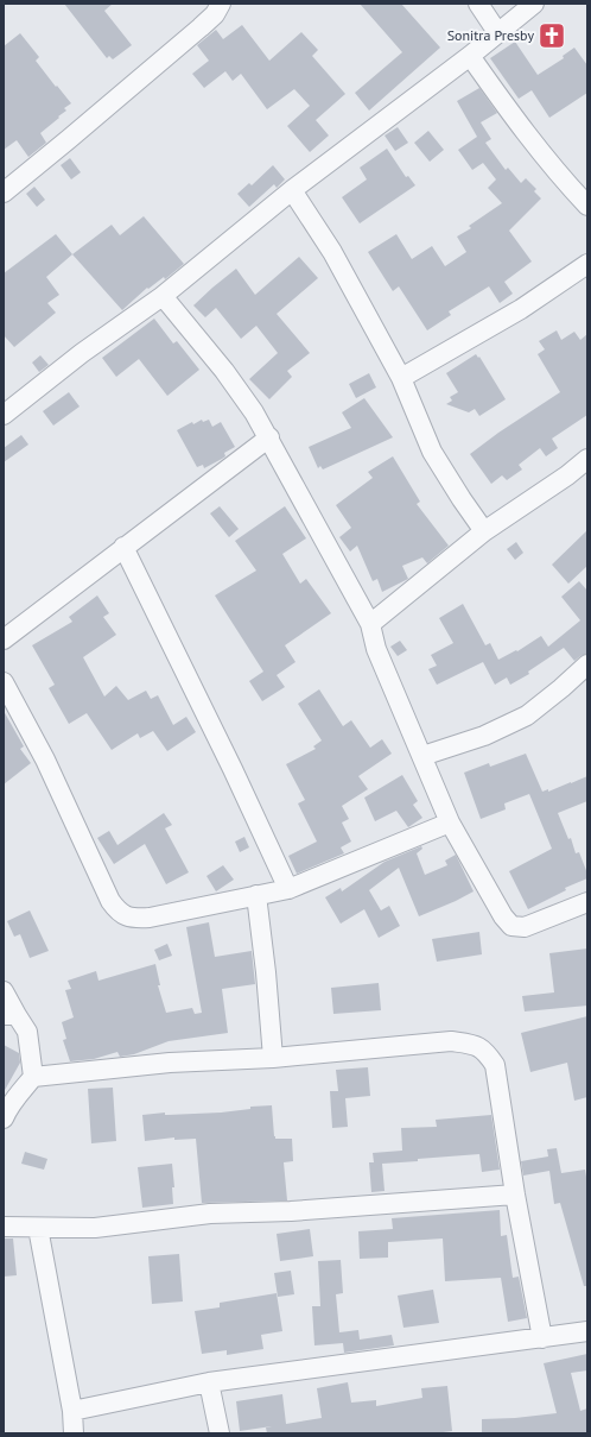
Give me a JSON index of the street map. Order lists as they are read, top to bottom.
{
  "places": {
    "church": ["Sonitra Presby"]
  }
}
